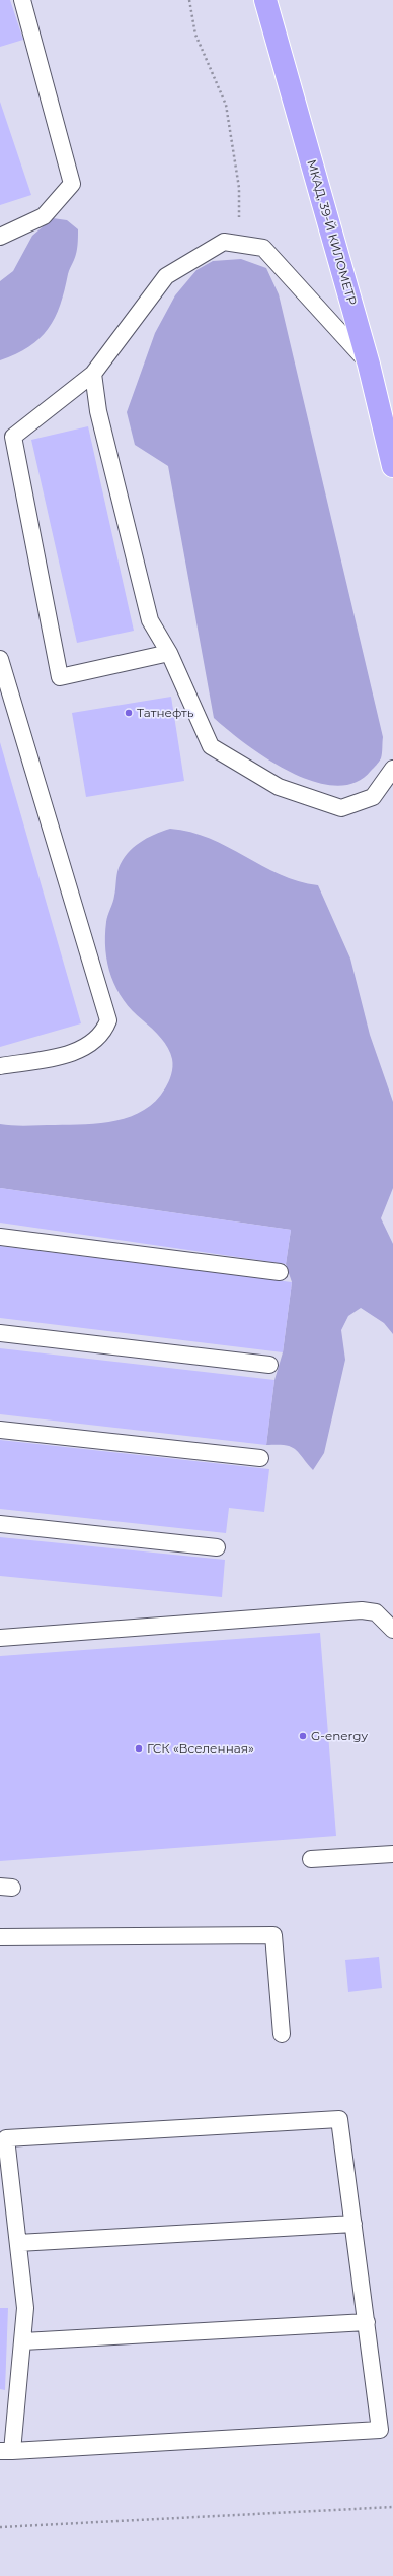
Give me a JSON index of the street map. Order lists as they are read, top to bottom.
{
  "streets": {
    "highway": ["МКАД, 39-Й КИЛОМЕТР"]
  },
  "places": ["Татнефть", "G-energy", "ГСК «Вселенная»"]
}
